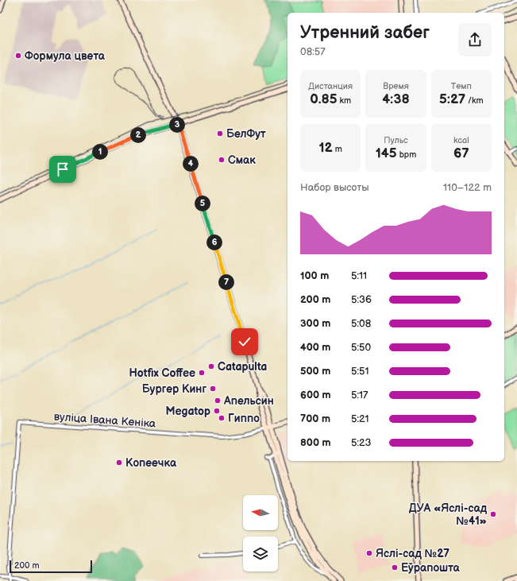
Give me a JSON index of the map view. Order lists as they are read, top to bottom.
{
  "streets": {
    "street": ["вуліца Івана Кеніка"]
  },
  "places": [
    "Формула цвета",
    "БелФут",
    "Смак",
    "Catapulta",
    "Hotfix Coffee",
    "Бургер Кинг",
    "Апельсин",
    "Megatop",
    "Гиппо",
    "Копеечка",
    "ДУА «Яслі-сад №41»",
    "Яслі-сад №27",
    "Еўрапошта"
  ],
  "scale_bar": "200 m",
  "north": "left",
  "page": {
    "heading": ["Утренний забег", "08:57"],
    "stats": [
      ["Дистанция", "0.85 km"],
      ["Время", "4:38"],
      ["Темп", "5:27 /km"],
      ["12 m"],
      ["Пульс", "145 bpm"],
      ["kcal", "67"]
    ],
    "pins": [
      "3",
      "2",
      "1",
      "4",
      "5",
      "6",
      "7"
    ],
    "chart": ["Набор высоты", "110–122 m"],
    "list": [
      {
        "name": "100 m",
        "note": "5:11"
      },
      {
        "name": "200 m",
        "note": "5:36"
      },
      {
        "name": "300 m",
        "note": "5:08"
      },
      {
        "name": "400 m",
        "note": "5:50"
      },
      {
        "name": "500 m",
        "note": "5:51"
      },
      {
        "name": "600 m",
        "note": "5:17"
      },
      {
        "name": "700 m",
        "note": "5:21"
      },
      {
        "name": "800 m",
        "note": "5:23"
      }
    ],
    "scale": "200 m"
  }
}
